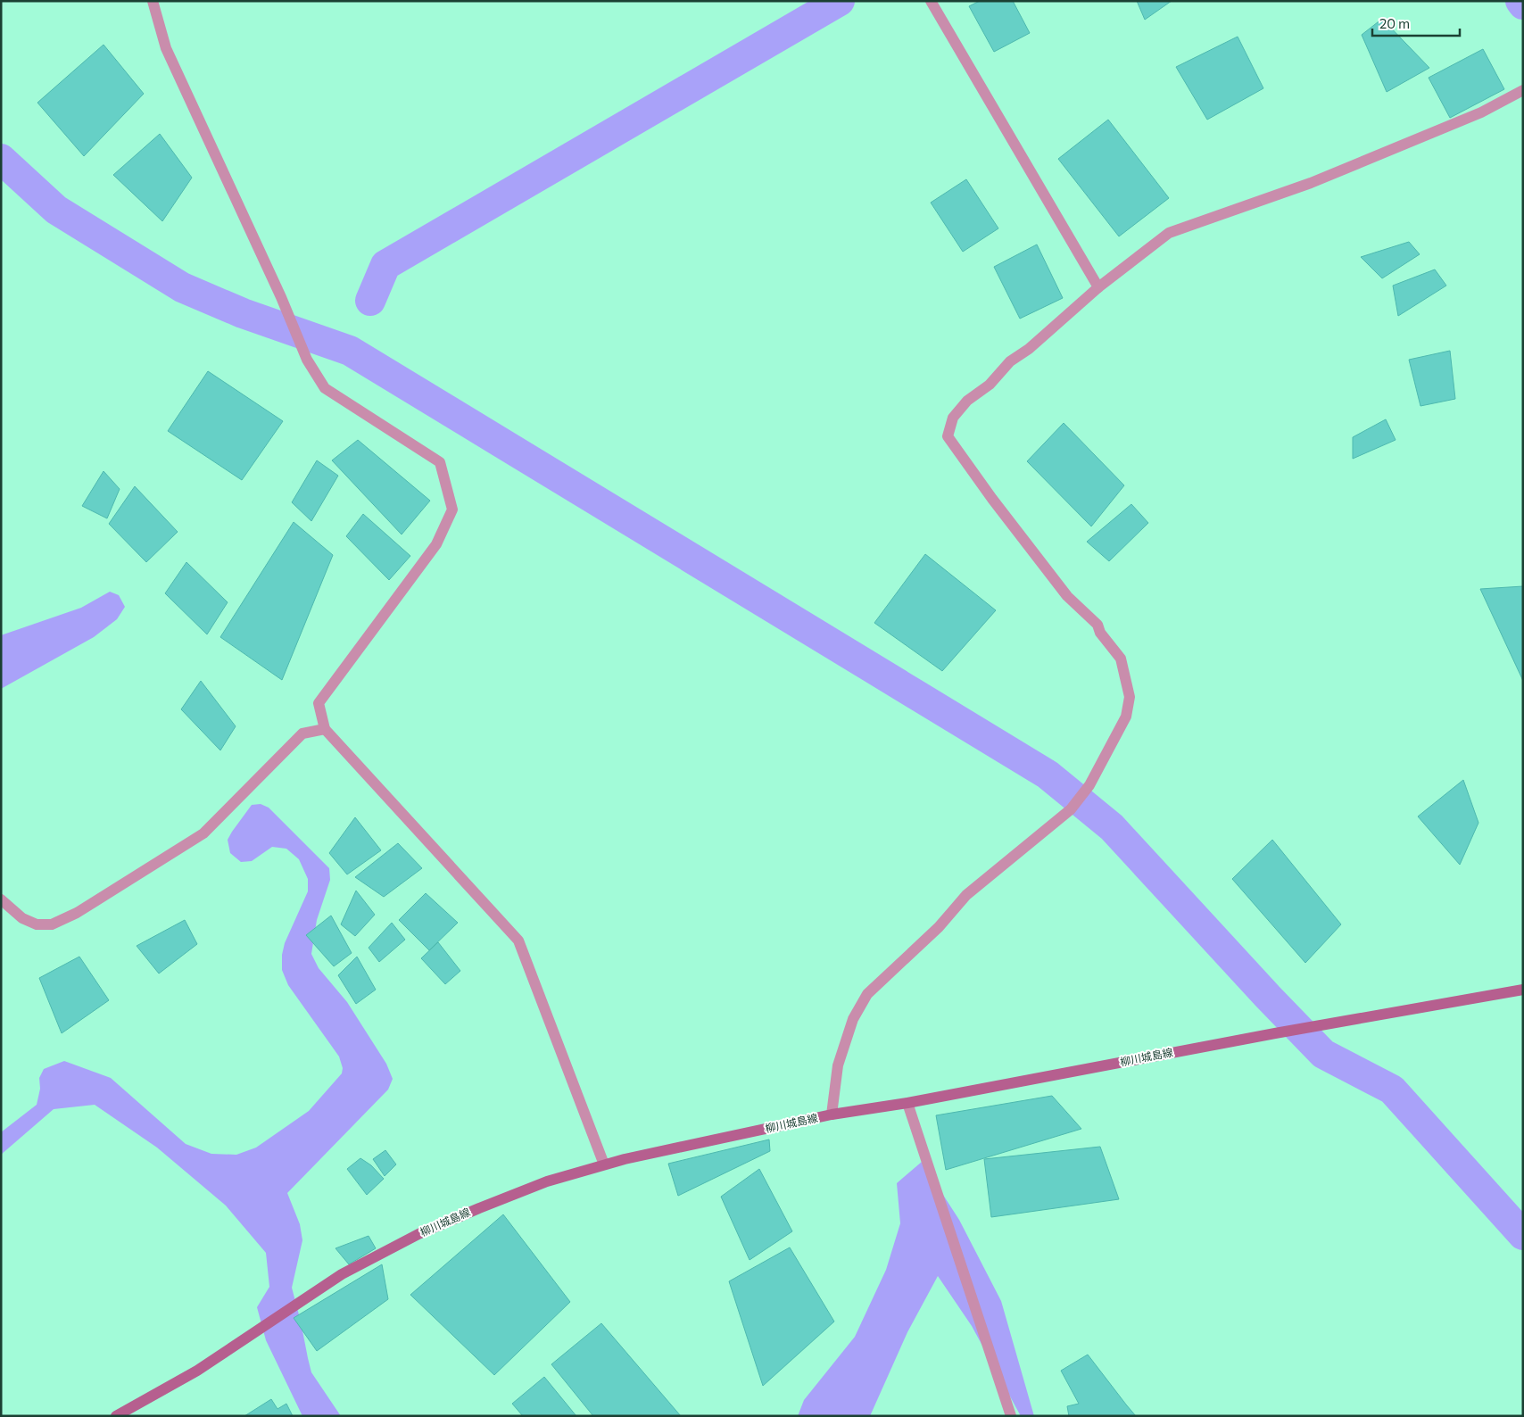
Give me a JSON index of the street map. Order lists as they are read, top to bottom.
{
  "streets": {
    "main road": ["柳川城島線"]
  },
  "scale_bar": "20 m"
}
